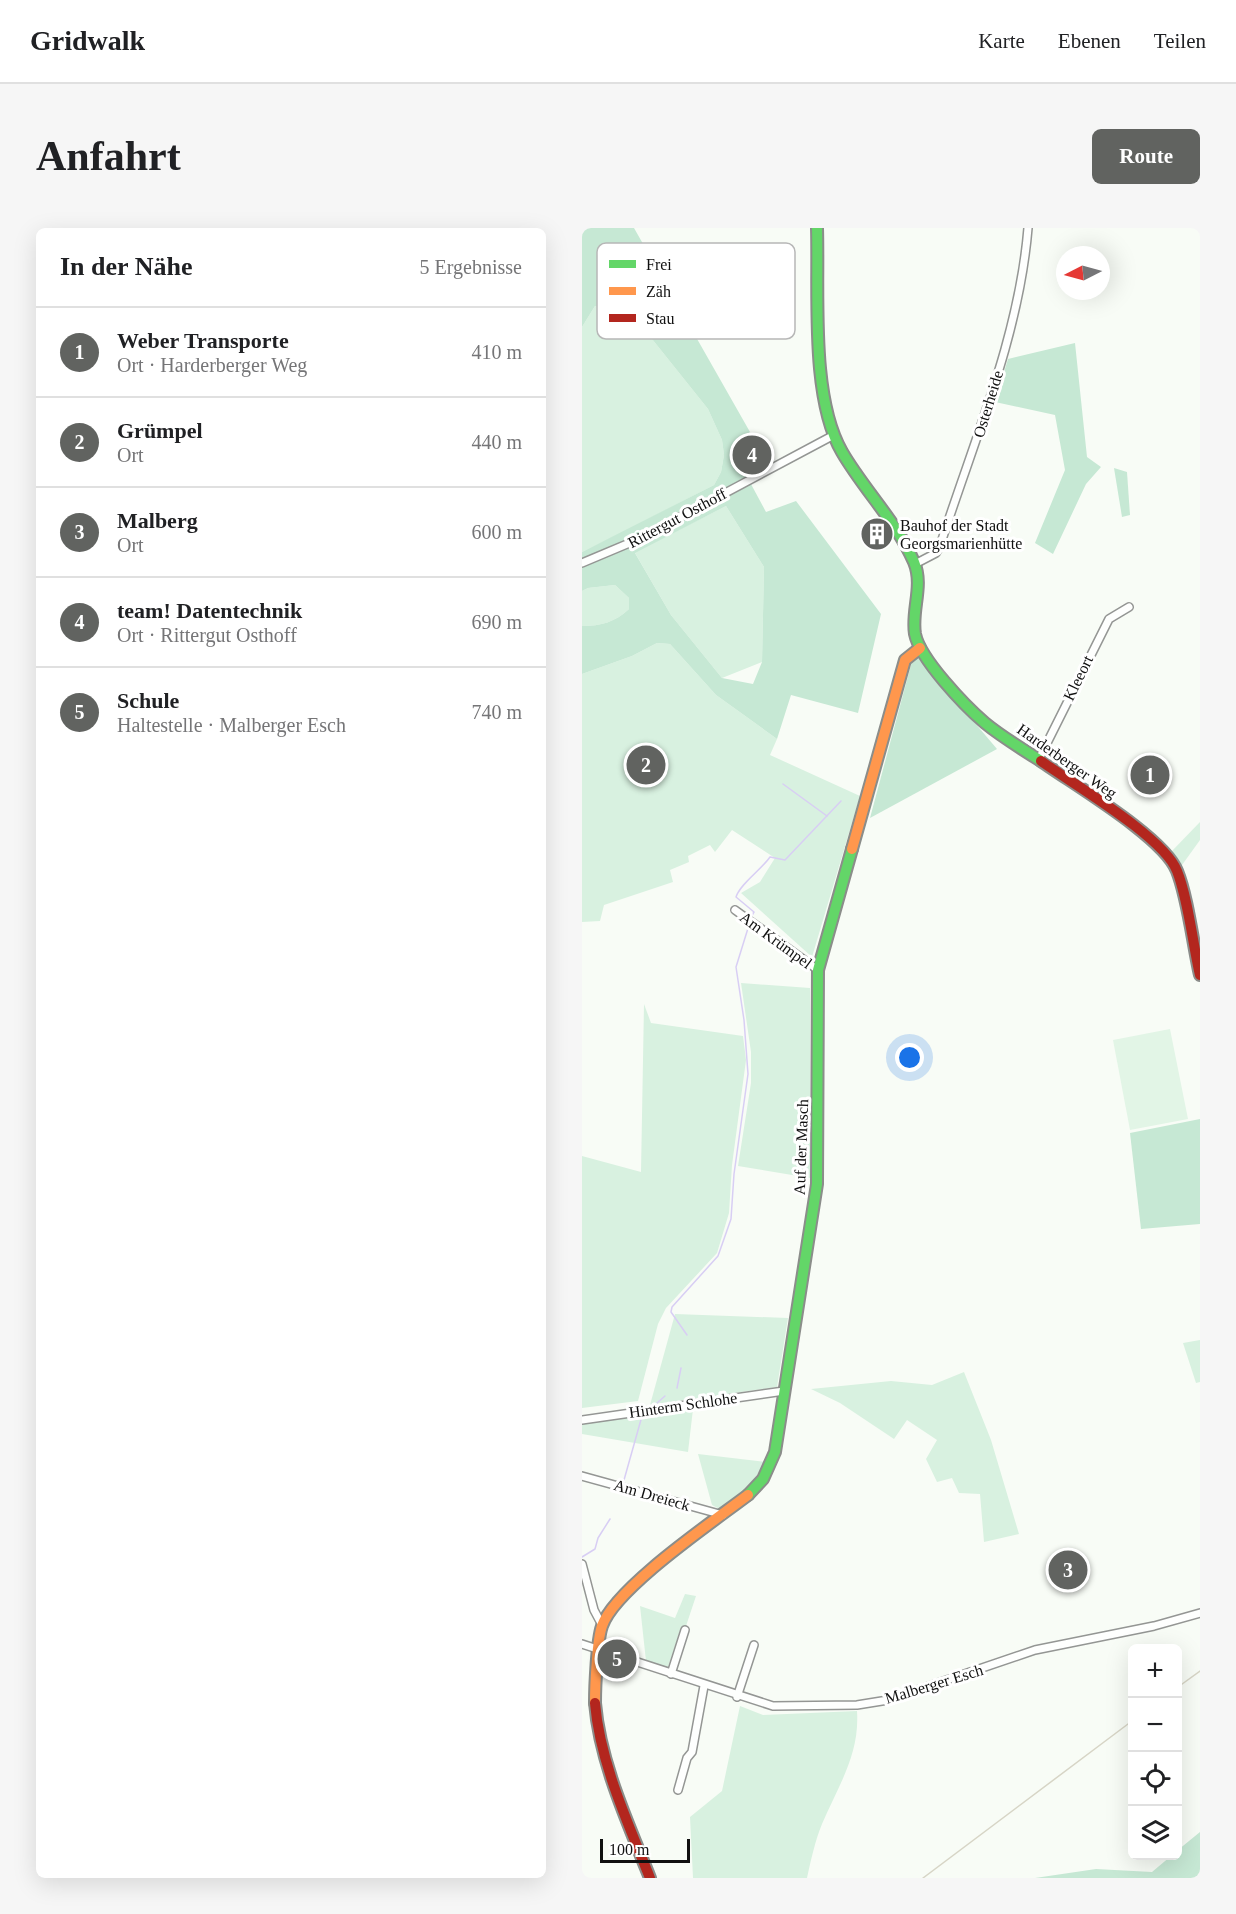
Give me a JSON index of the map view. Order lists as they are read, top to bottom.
{
  "streets": {
    "street": [
      "Osterheide",
      "Rittergut Osthoff",
      "Kleeort",
      "Harderberger Weg",
      "Am Krümpel",
      "Auf der Masch",
      "Hinterm Schlohe",
      "Am Dreieck",
      "Malberger Esch"
    ]
  },
  "crossings": [
    ["Kleeort", "Harderberger Weg"],
    ["Harderberger Weg", "Auf der Masch"],
    ["Am Krümpel", "Auf der Masch"],
    ["Auf der Masch", "Hinterm Schlohe"],
    ["Auf der Masch", "Am Dreieck"]
  ],
  "places": {
    "building": ["Bauhof der Stadt Georgsmarienhütte"]
  },
  "legend": ["Frei", "Zäh", "Stau"],
  "scale_bar": "100 m",
  "north": "left",
  "page": {
    "header": "Gridwalk",
    "nav": ["Karte", "Ebenen", "Teilen"],
    "buttons": "Route",
    "title": "Anfahrt",
    "heading": ["In der Nähe", "5 Ergebnisse"],
    "list": [
      {
        "mark": "1",
        "name": "Weber Transporte",
        "note": "Ort · Harderberger Weg",
        "value": "410 m"
      },
      {
        "mark": "2",
        "name": "Grümpel",
        "note": "Ort",
        "value": "440 m"
      },
      {
        "mark": "3",
        "name": "Malberg",
        "note": "Ort",
        "value": "600 m"
      },
      {
        "mark": "4",
        "name": "team! Datentechnik",
        "note": "Ort · Rittergut Osthoff",
        "value": "690 m"
      },
      {
        "mark": "5",
        "name": "Schule",
        "note": "Haltestelle · Malberger Esch",
        "value": "740 m"
      }
    ],
    "pins": [
      "4",
      "2",
      "1",
      "3",
      "5"
    ],
    "map_buttons": ["+", "−"],
    "scale": "100 m"
  }
}
